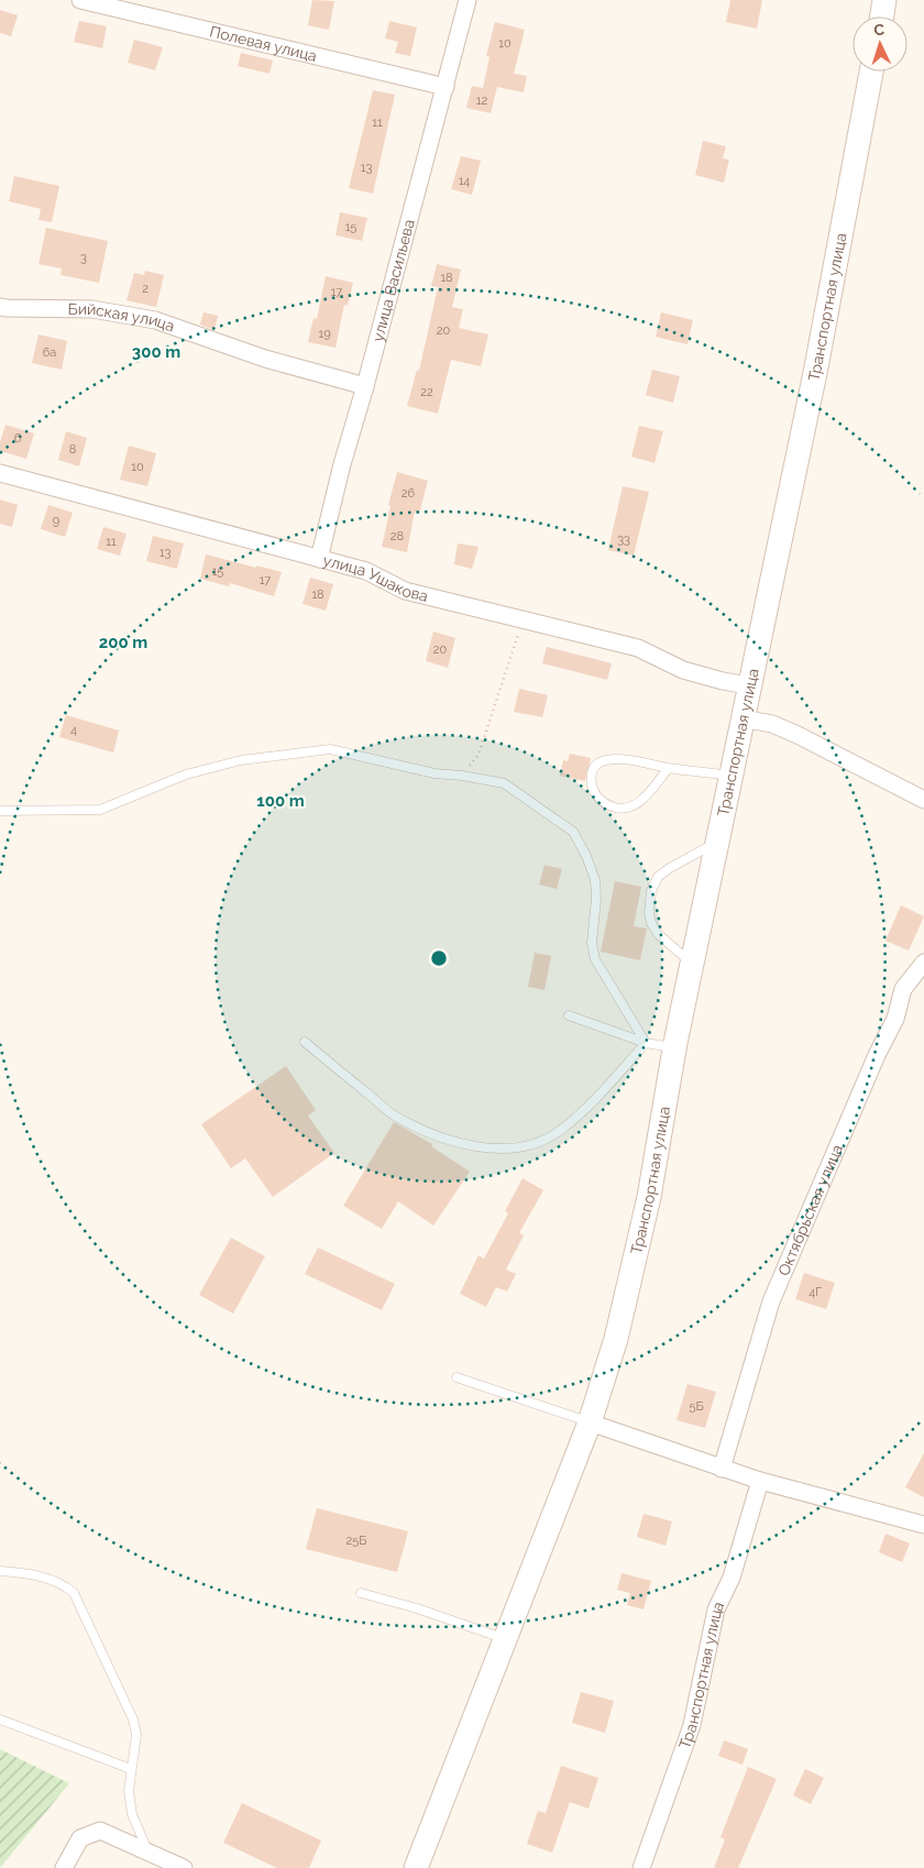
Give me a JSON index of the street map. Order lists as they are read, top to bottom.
{
  "streets": {
    "main road": ["Транспортная улица"],
    "street": [
      "Полевая улица",
      "улица Васильева",
      "Бийская улица",
      "улица Ушакова",
      "Октябрьская улица"
    ]
  },
  "crossings": [
    ["Полевая улица", "улица Васильева"],
    ["улица Васильева", "Бийская улица"],
    ["улица Васильева", "улица Ушакова"],
    ["Транспортная улица", "улица Ушакова"]
  ],
  "house_numbers": [
    "10",
    "12",
    "11",
    "13",
    "14",
    "15",
    "3",
    "18",
    "2",
    "17",
    "20",
    "19",
    "6а",
    "22",
    "6",
    "8",
    "10",
    "26",
    "9",
    "28",
    "33",
    "11",
    "13",
    "15",
    "17",
    "18",
    "20",
    "4",
    "4Г",
    "5Б",
    "25Б"
  ],
  "north": "top",
  "rings": ["300 m", "200 m", "100 m"]
}
